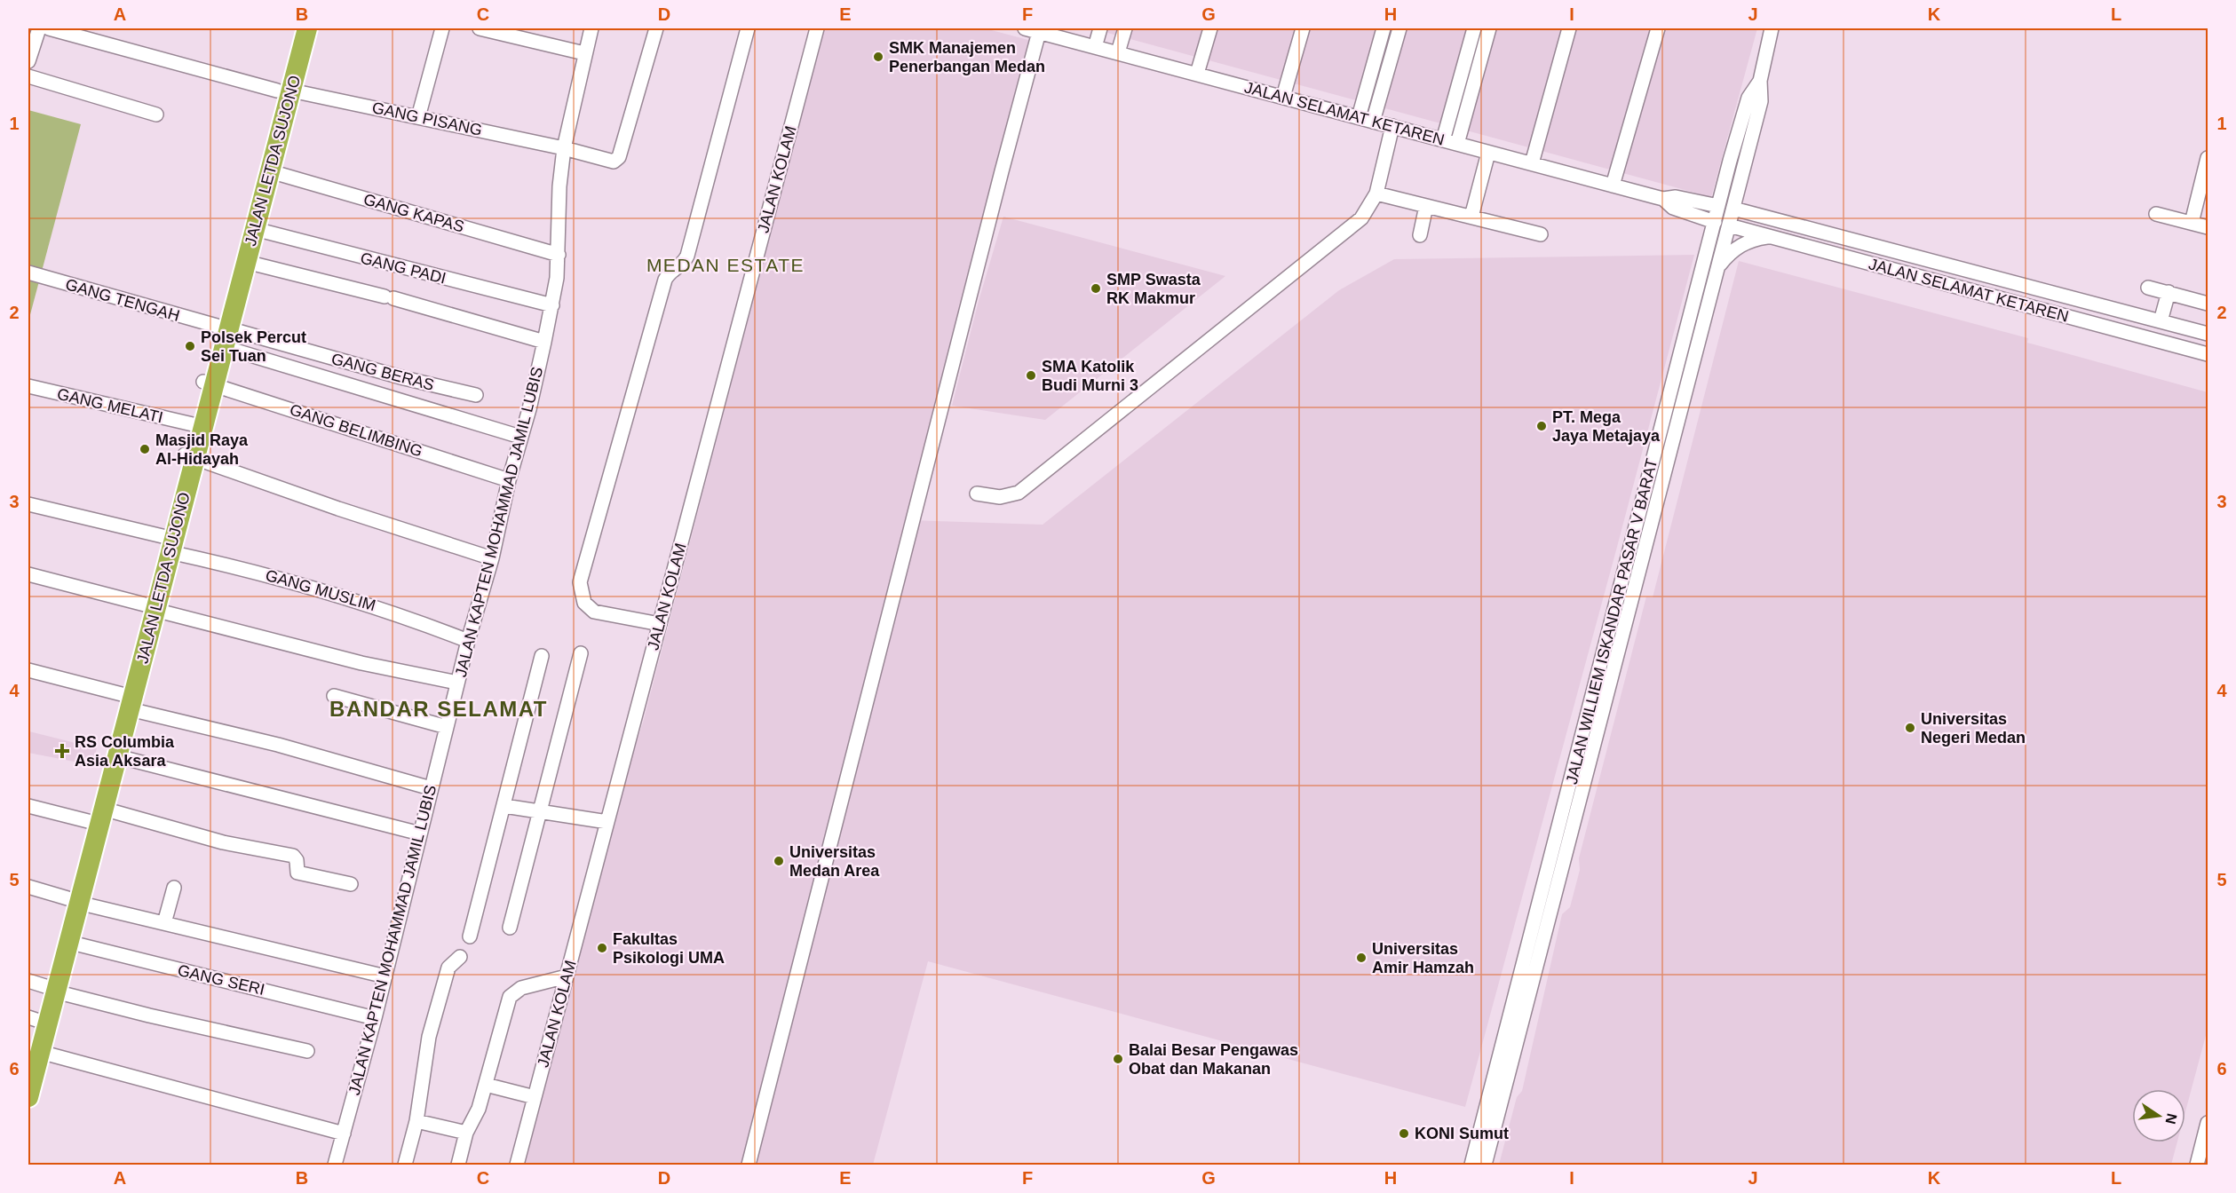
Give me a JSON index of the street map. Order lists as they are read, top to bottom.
{
  "streets": {
    "highway": ["JALAN LETDA SUJONO"],
    "street": [
      "JALAN SELAMAT KETAREN",
      "GANG PISANG",
      "JALAN KOLAM",
      "GANG KAPAS",
      "GANG PADI",
      "GANG TENGAH",
      "GANG BERAS",
      "GANG MELATI",
      "GANG BELIMBING",
      "JALAN KAPTEN MOHAMMAD JAMIL LUBIS",
      "GANG MUSLIM",
      "JALAN WILLIEM ISKANDAR PASAR V BARAT",
      "GANG SERI"
    ]
  },
  "crossings": [
    ["JALAN SELAMAT KETAREN", "JALAN WILLIEM ISKANDAR PASAR V BARAT"],
    ["GANG PISANG", "JALAN LETDA SUJONO"],
    ["GANG PISANG", "JALAN KAPTEN MOHAMMAD JAMIL LUBIS"],
    ["JALAN LETDA SUJONO", "GANG KAPAS"],
    ["JALAN LETDA SUJONO", "GANG PADI"],
    ["JALAN LETDA SUJONO", "GANG TENGAH"],
    ["JALAN LETDA SUJONO", "GANG BERAS"],
    ["JALAN LETDA SUJONO", "GANG MELATI"],
    ["JALAN LETDA SUJONO", "GANG BELIMBING"],
    ["JALAN LETDA SUJONO", "GANG MUSLIM"],
    ["JALAN LETDA SUJONO", "GANG SERI"],
    ["GANG KAPAS", "JALAN KAPTEN MOHAMMAD JAMIL LUBIS"],
    ["GANG PADI", "JALAN KAPTEN MOHAMMAD JAMIL LUBIS"],
    ["GANG TENGAH", "GANG BERAS"],
    ["GANG BELIMBING", "JALAN KAPTEN MOHAMMAD JAMIL LUBIS"],
    ["JALAN KAPTEN MOHAMMAD JAMIL LUBIS", "GANG MUSLIM"],
    ["JALAN KAPTEN MOHAMMAD JAMIL LUBIS", "GANG SERI"]
  ],
  "districts": ["MEDAN ESTATE", "BANDAR SELAMAT"],
  "places": {
    "other": [
      "SMK Manajemen Penerbangan Medan",
      "SMP Swasta RK Makmur",
      "Polsek Percut Sei Tuan",
      "SMA Katolik Budi Murni 3",
      "PT. Mega Jaya Metajaya",
      "Masjid Raya Al-Hidayah",
      "Universitas Negeri Medan",
      "Universitas Medan Area",
      "Fakultas Psikologi UMA",
      "Universitas Amir Hamzah",
      "Balai Besar Pengawas Obat dan Makanan",
      "KONI Sumut"
    ],
    "health": ["RS Columbia Asia Aksara"]
  },
  "north": "right",
  "grid": {
    "columns": [
      "A",
      "B",
      "C",
      "D",
      "E",
      "F",
      "G",
      "H",
      "I",
      "J",
      "K",
      "L"
    ],
    "rows": [
      "1",
      "2",
      "3",
      "4",
      "5",
      "6"
    ]
  }
}
